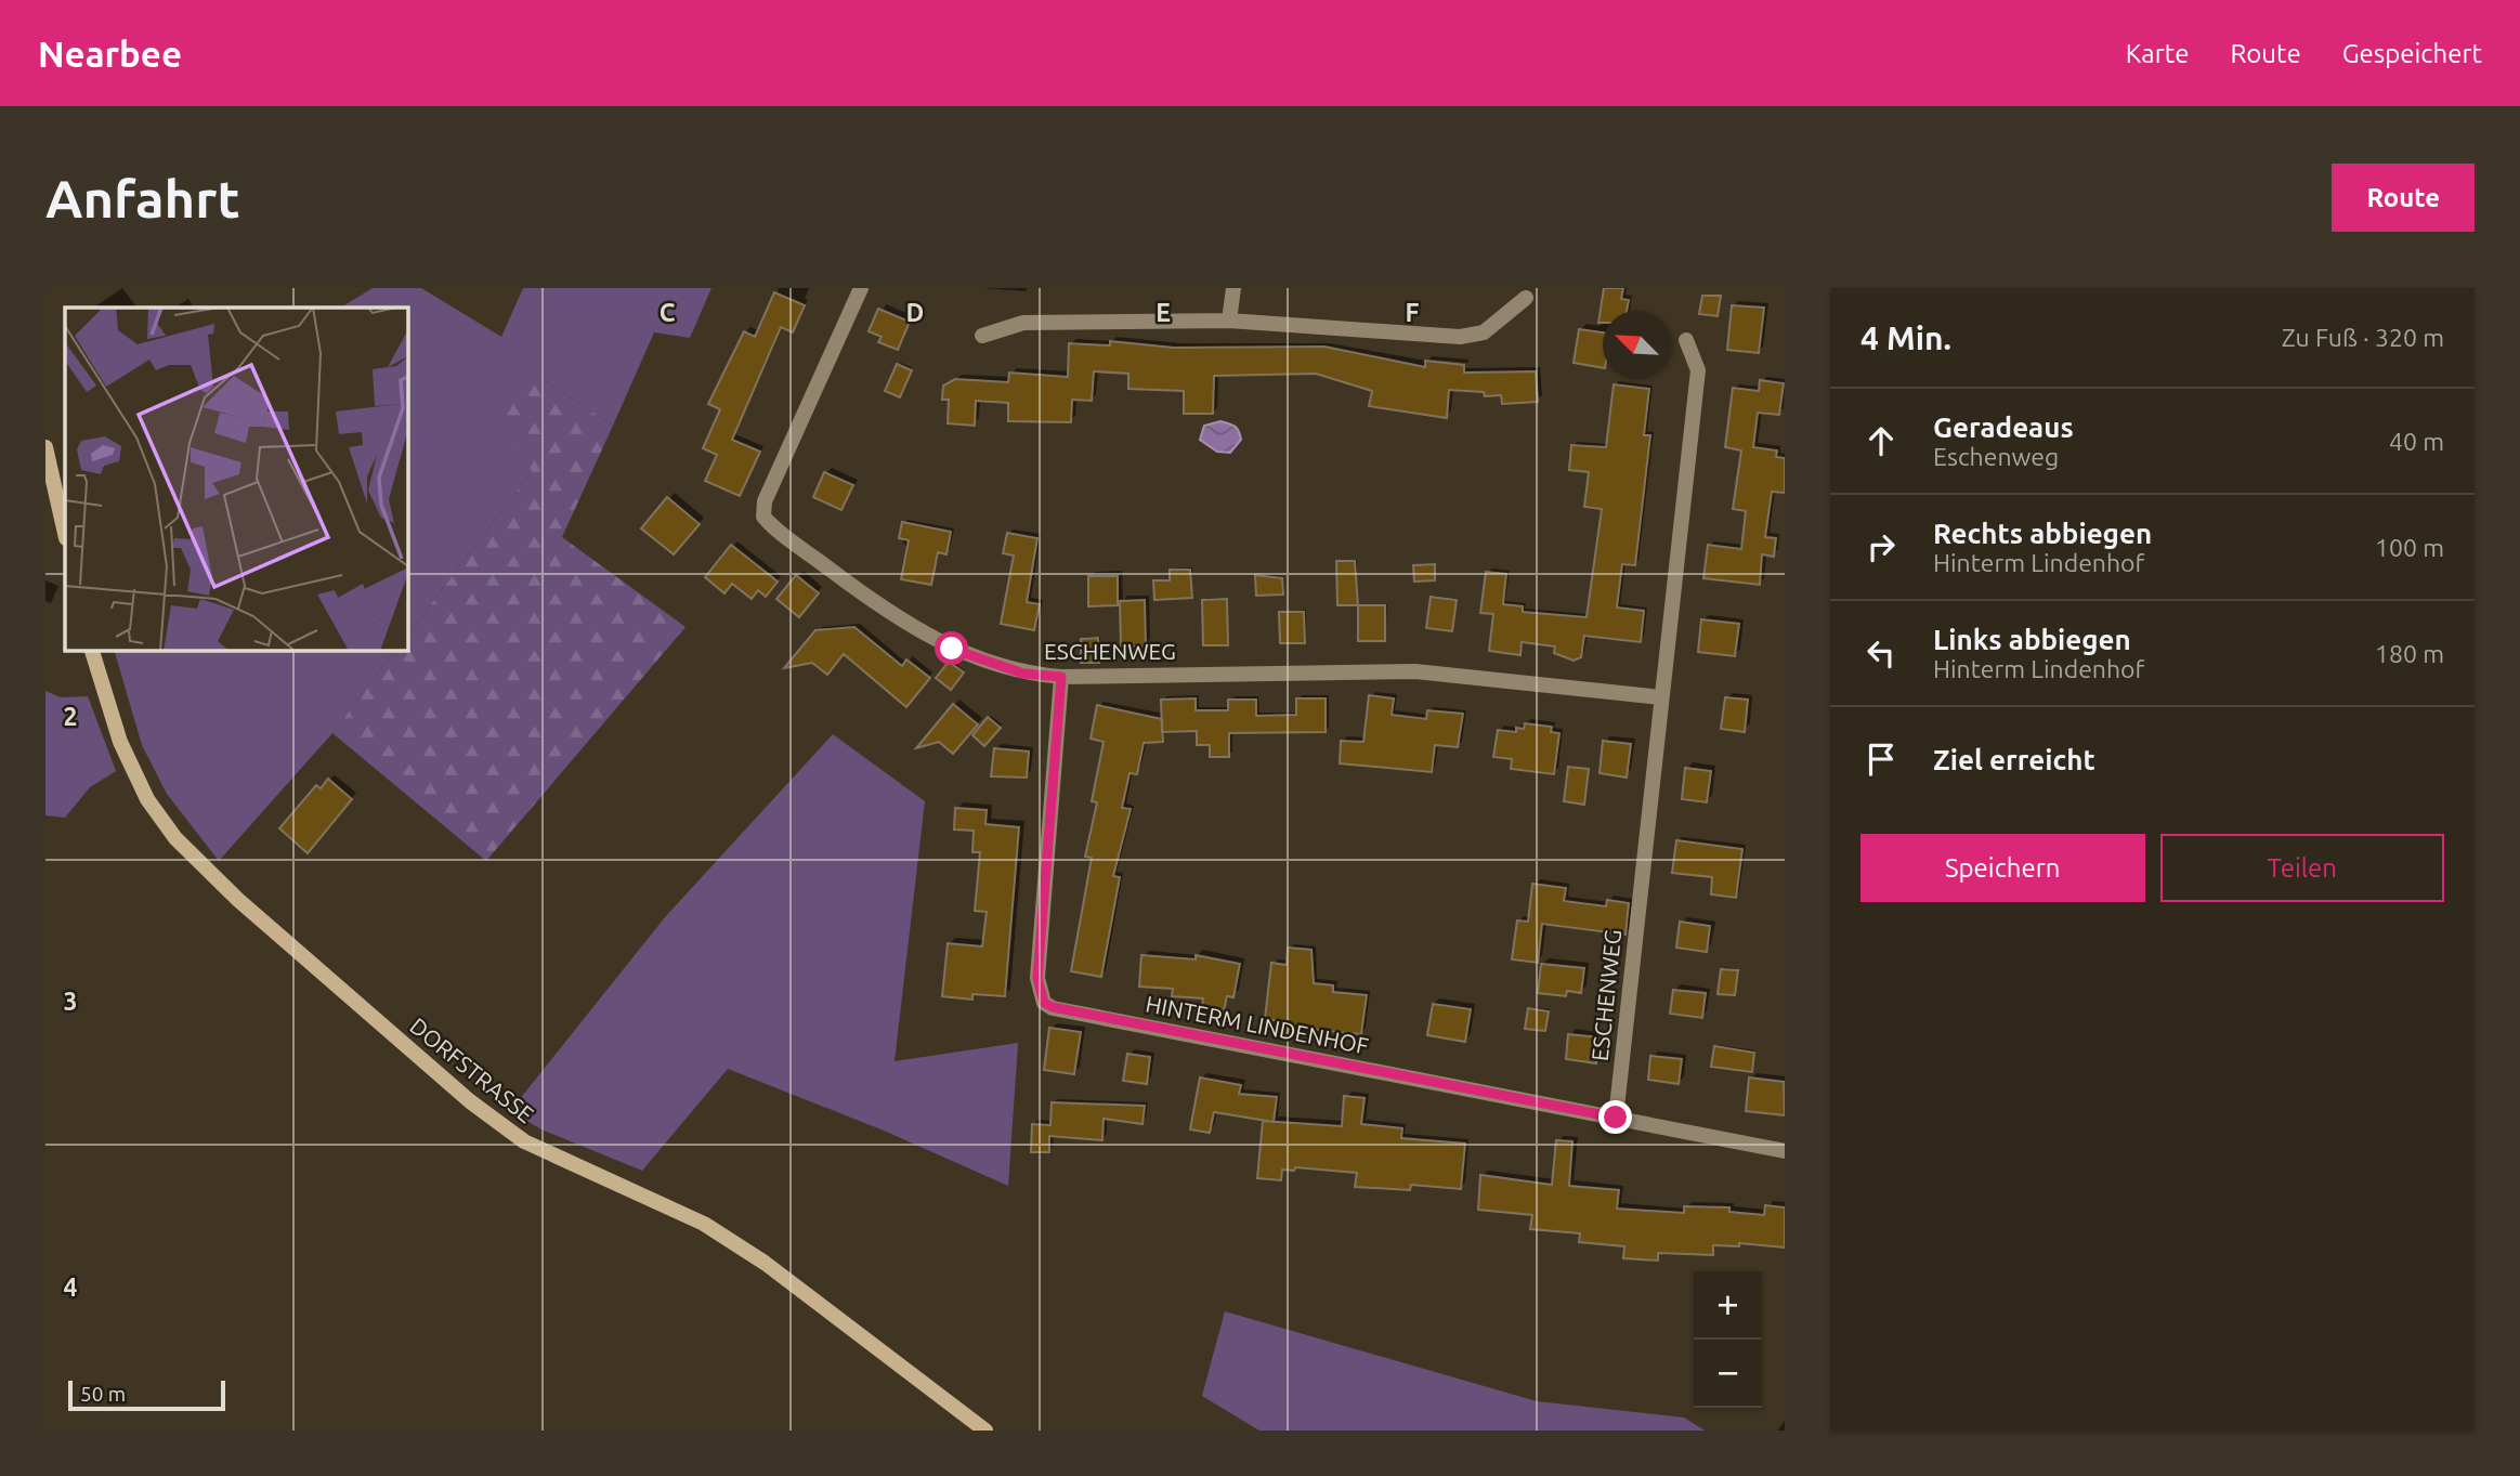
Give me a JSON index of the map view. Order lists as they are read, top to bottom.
{
  "streets": {
    "street": ["ESCHENWEG", "HINTERM LINDENHOF", "DORFSTRASSE"]
  },
  "crossings": [
    ["ESCHENWEG", "HINTERM LINDENHOF"]
  ],
  "scale_bar": "50 m",
  "north": "top left",
  "page": {
    "header": "Nearbee",
    "nav": ["Karte", "Route", "Gespeichert"],
    "buttons": [
      "Route",
      ["Speichern", "Teilen"]
    ],
    "title": "Anfahrt",
    "heading": ["4 Min.", "Zu Fuß · 320 m"],
    "list": [
      ["Geradeaus", "Eschenweg", "40 m"],
      ["Rechts abbiegen", "Hinterm Lindenhof", "100 m"],
      ["Links abbiegen", "Hinterm Lindenhof", "180 m"],
      "Ziel erreicht"
    ],
    "map_buttons": ["+", "−"],
    "scale": "50 m"
  },
  "grid": {
    "columns": [
      "C",
      "D",
      "E",
      "F"
    ],
    "rows": ["2", "3", "4"]
  }
}
